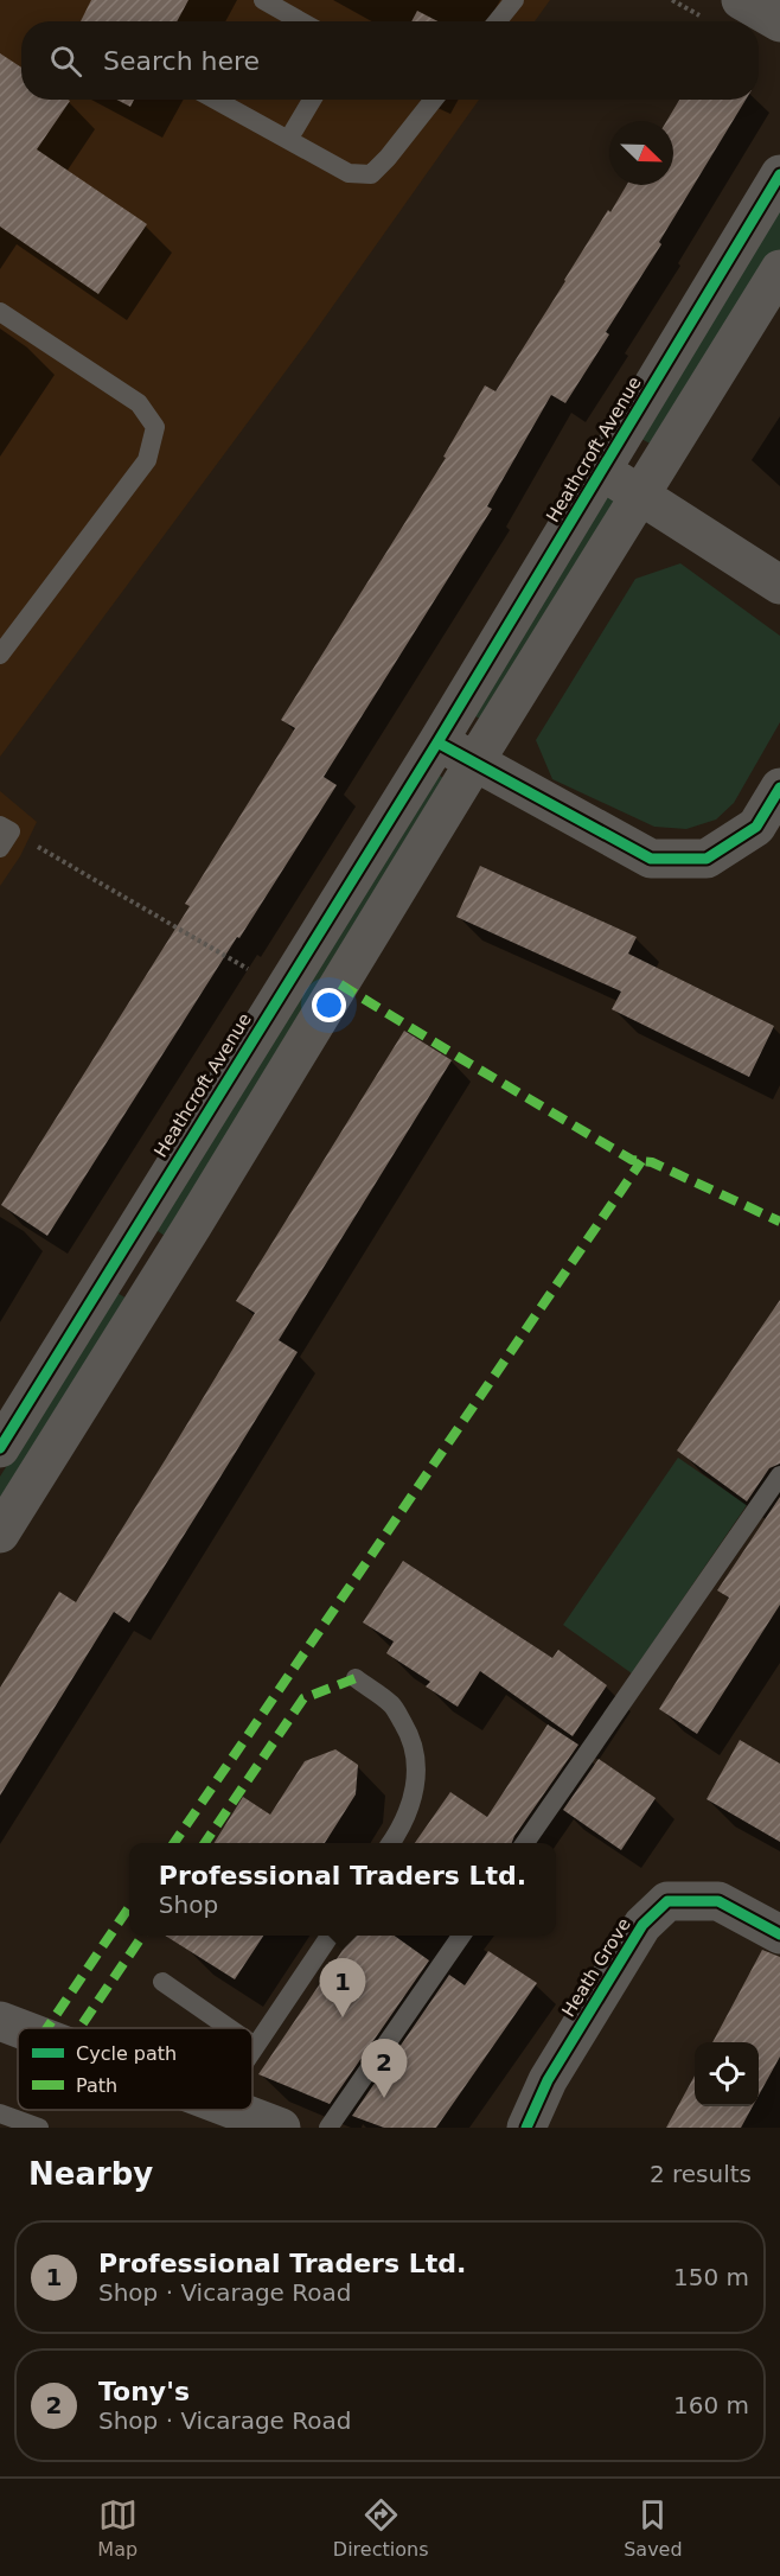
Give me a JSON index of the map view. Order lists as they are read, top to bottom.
{
  "streets": {
    "street": ["Heathcroft Avenue", "Heath Grove"]
  },
  "legend": ["Cycle path", "Path"],
  "north": "bottom right",
  "page": {
    "search": "Search here",
    "popup": ["Professional Traders Ltd.", "Shop"],
    "pins": ["1", "2"],
    "heading": ["Nearby", "2 results"],
    "list": [
      {
        "mark": "1",
        "name": "Professional Traders Ltd.",
        "note": "Shop · Vicarage Road",
        "value": "150 m"
      },
      {
        "mark": "2",
        "name": "Tony's",
        "note": "Shop · Vicarage Road",
        "value": "160 m"
      }
    ],
    "nav": ["Map", "Directions", "Saved"]
  }
}
